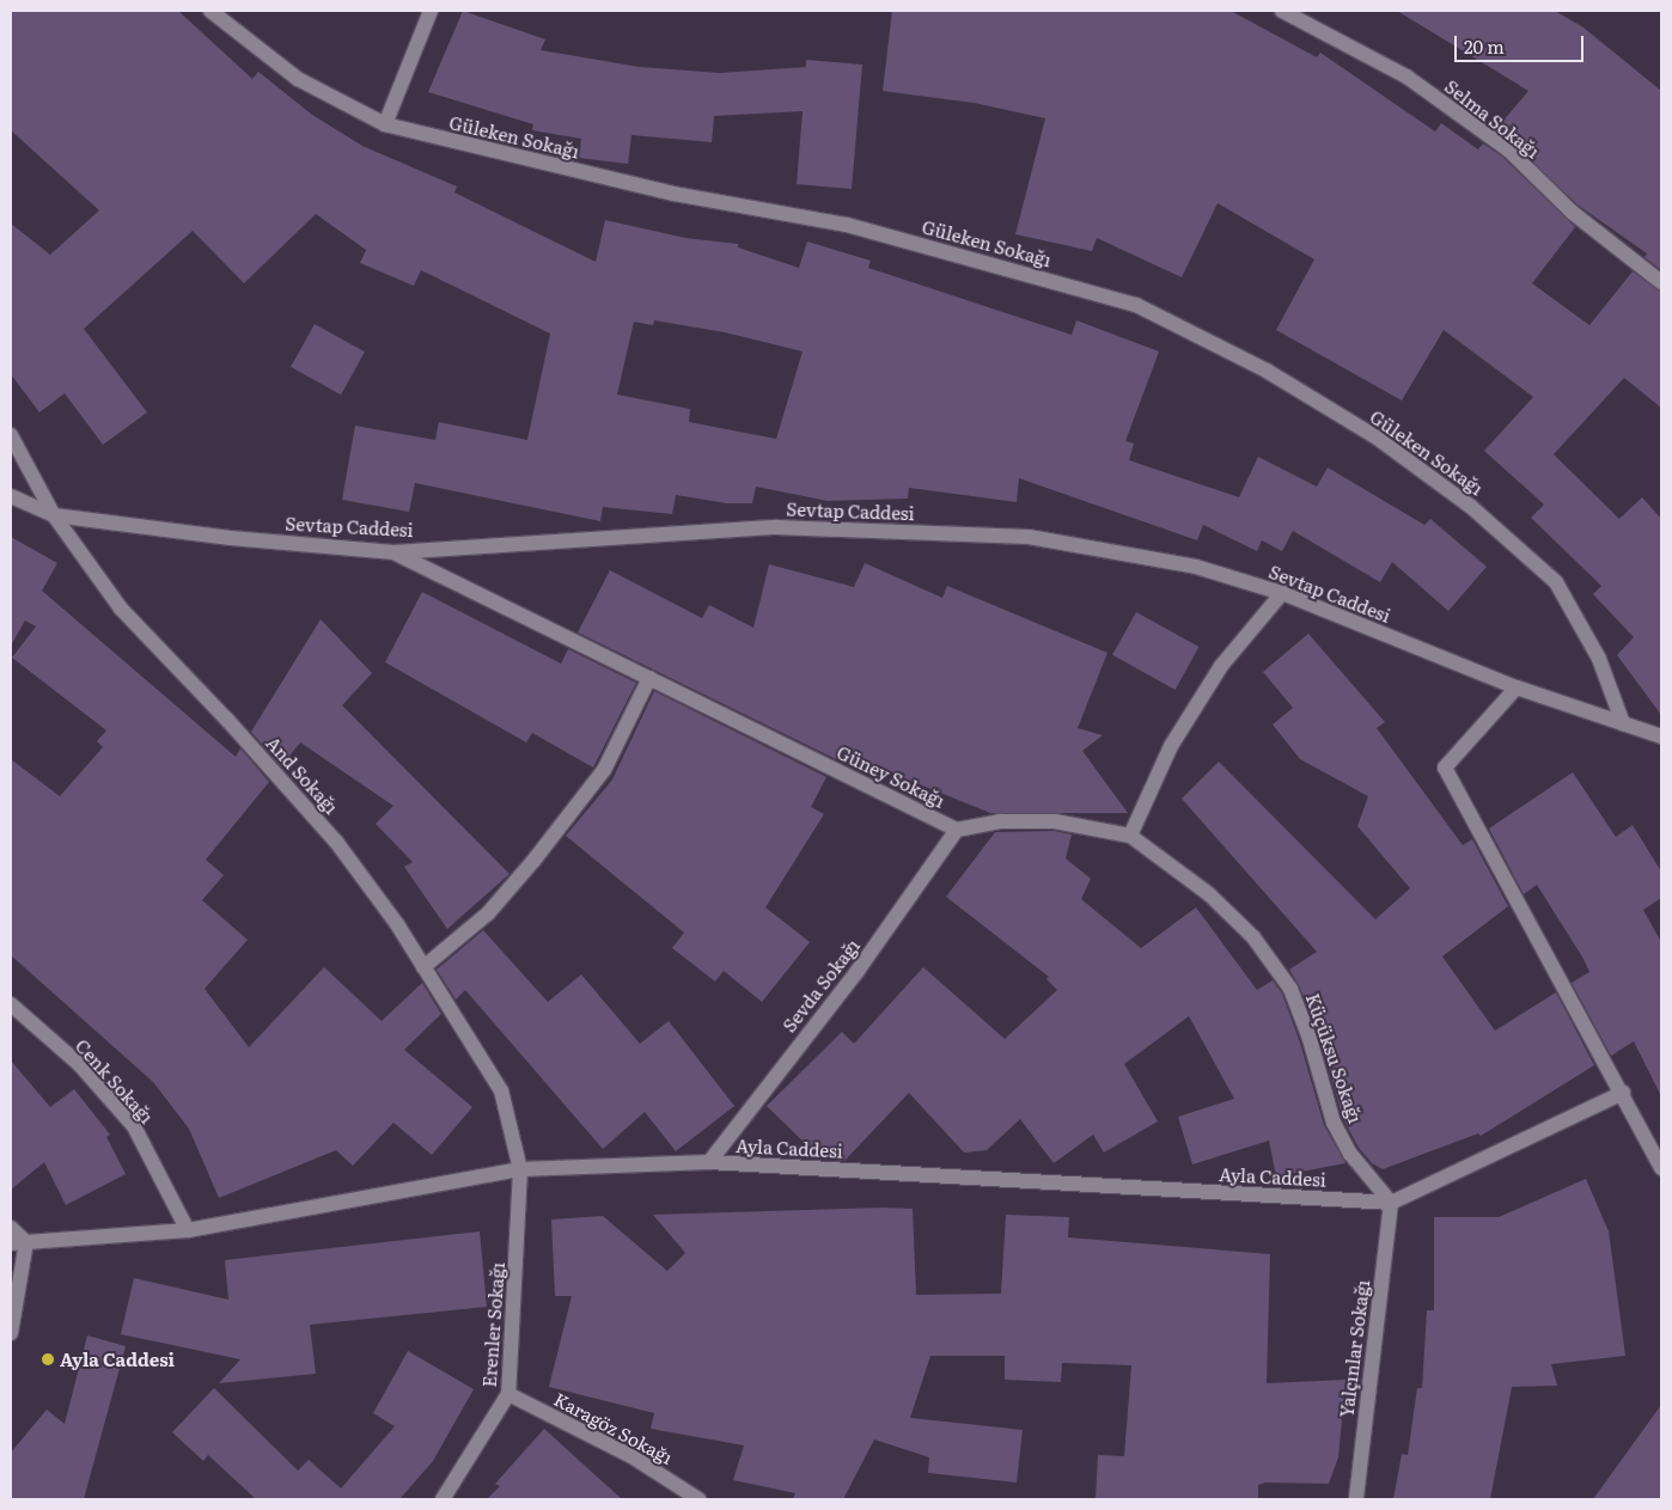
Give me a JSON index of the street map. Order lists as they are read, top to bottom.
{
  "streets": {
    "street": [
      "Selma Sokağı",
      "Güleken Sokağı",
      "Sevtap Caddesi",
      "And Sokağı",
      "Güney Sokağı",
      "Sevda Sokağı",
      "Küçüksu Sokağı",
      "Cenk Sokağı",
      "Ayla Caddesi",
      "Erenler Sokağı",
      "Yalçınlar Sokağı",
      "Karagöz Sokağı"
    ]
  },
  "crossings": [
    ["Güleken Sokağı", "Sevtap Caddesi"],
    ["Sevtap Caddesi", "And Sokağı"],
    ["Sevtap Caddesi", "Güney Sokağı"],
    ["And Sokağı", "Ayla Caddesi"],
    ["And Sokağı", "Erenler Sokağı"],
    ["Güney Sokağı", "Sevda Sokağı"],
    ["Güney Sokağı", "Küçüksu Sokağı"],
    ["Sevda Sokağı", "Ayla Caddesi"],
    ["Küçüksu Sokağı", "Ayla Caddesi"],
    ["Küçüksu Sokağı", "Yalçınlar Sokağı"],
    ["Cenk Sokağı", "Ayla Caddesi"],
    ["Ayla Caddesi", "Erenler Sokağı"],
    ["Ayla Caddesi", "Yalçınlar Sokağı"],
    ["Erenler Sokağı", "Karagöz Sokağı"]
  ],
  "places": ["Ayla Caddesi"],
  "scale_bar": "20 m"
}
